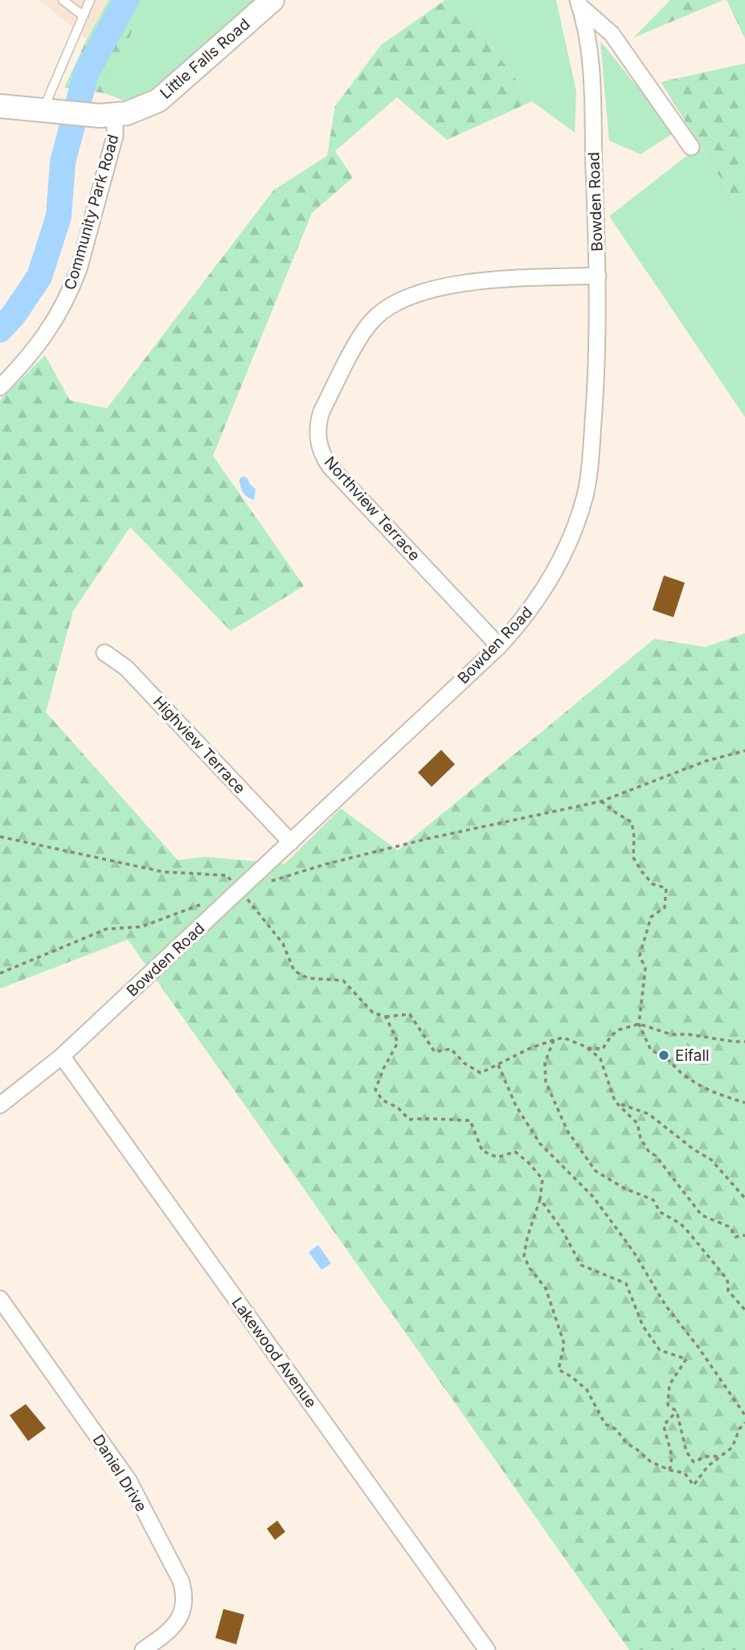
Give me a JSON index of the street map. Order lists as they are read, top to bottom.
{
  "streets": {
    "street": [
      "Little Falls Road",
      "Bowden Road",
      "Community Park Road",
      "Northview Terrace",
      "Highview Terrace",
      "Lakewood Avenue",
      "Daniel Drive"
    ]
  },
  "crossings": [
    ["Little Falls Road", "Community Park Road"],
    ["Bowden Road", "Northview Terrace"],
    ["Bowden Road", "Highview Terrace"],
    ["Bowden Road", "Lakewood Avenue"]
  ],
  "places": ["Eifall"]
}
